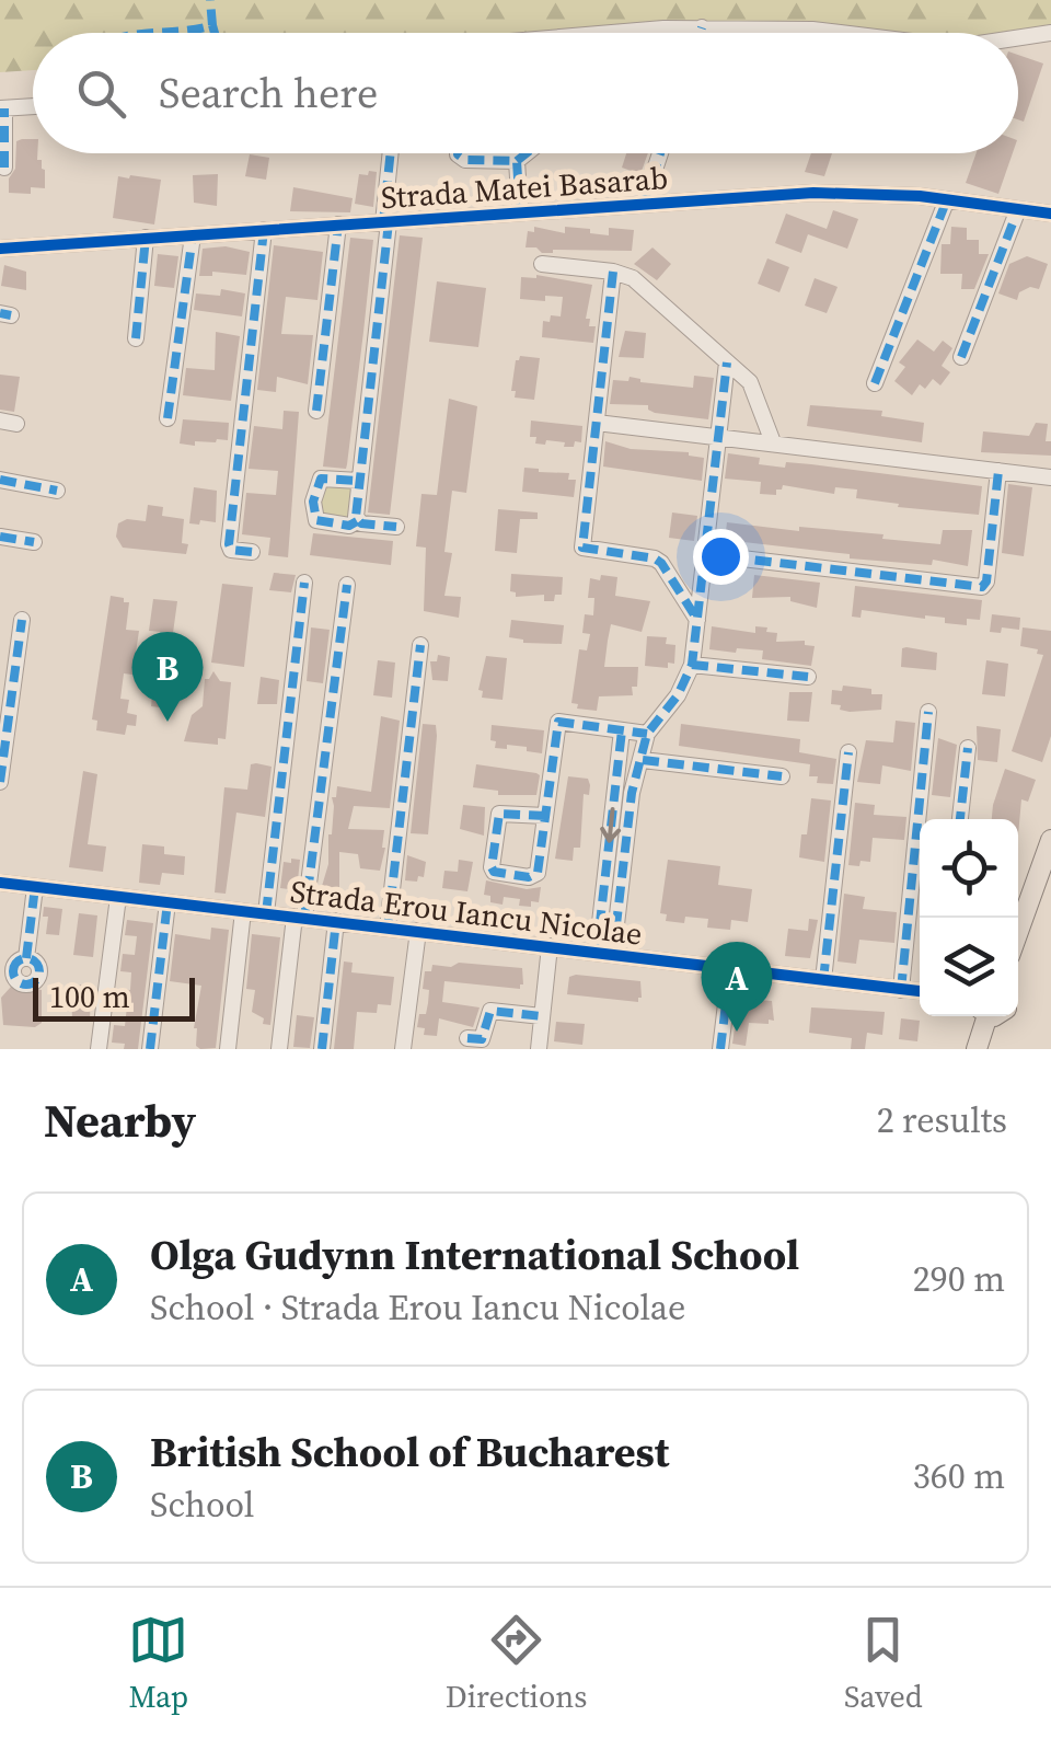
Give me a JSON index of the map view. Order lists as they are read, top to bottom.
{
  "streets": {
    "street": ["Strada Matei Basarab", "Strada Erou Iancu Nicolae"]
  },
  "scale_bar": "100 m",
  "page": {
    "search": "Search here",
    "pins": ["B", "A"],
    "scale": "100 m",
    "heading": ["Nearby", "2 results"],
    "list": [
      {
        "mark": "A",
        "name": "Olga Gudynn International School",
        "note": "School · Strada Erou Iancu Nicolae",
        "value": "290 m"
      },
      {
        "mark": "B",
        "name": "British School of Bucharest",
        "note": "School",
        "value": "360 m"
      }
    ],
    "nav": ["Map", "Directions", "Saved"]
  }
}
